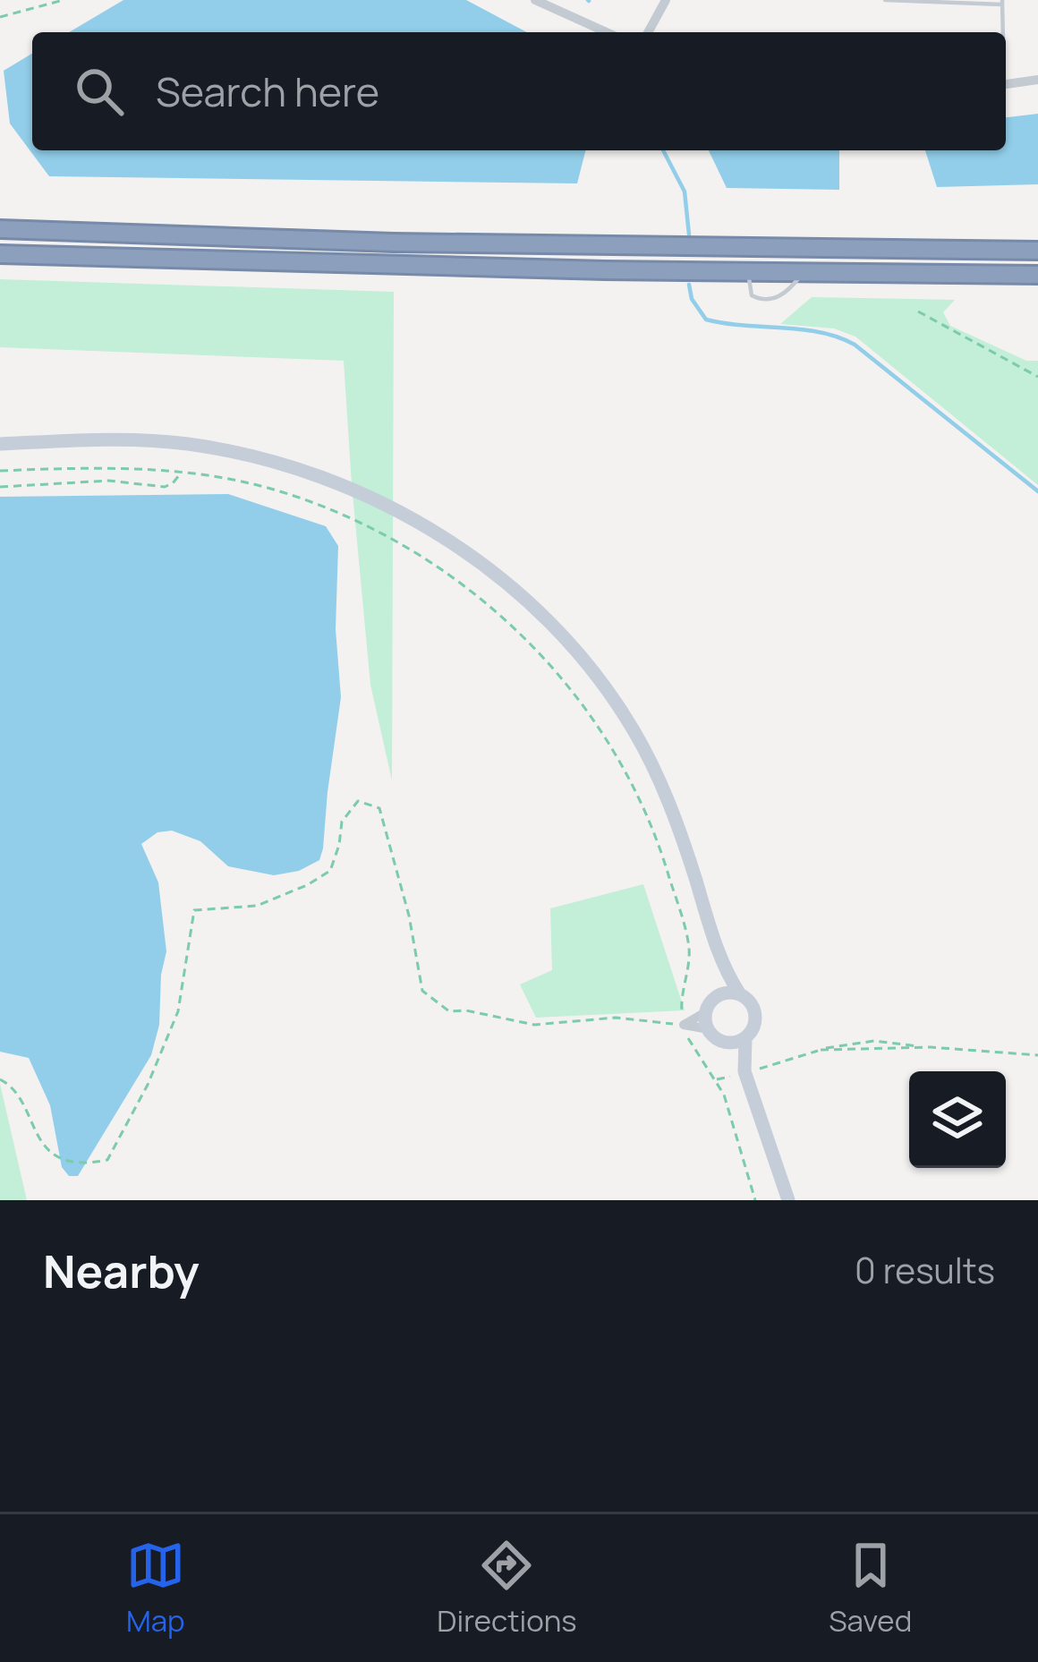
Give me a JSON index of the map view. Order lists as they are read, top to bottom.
{
  "page": {
    "search": "Search here",
    "heading": ["Nearby", "0 results"],
    "nav": ["Map", "Directions", "Saved"]
  }
}
